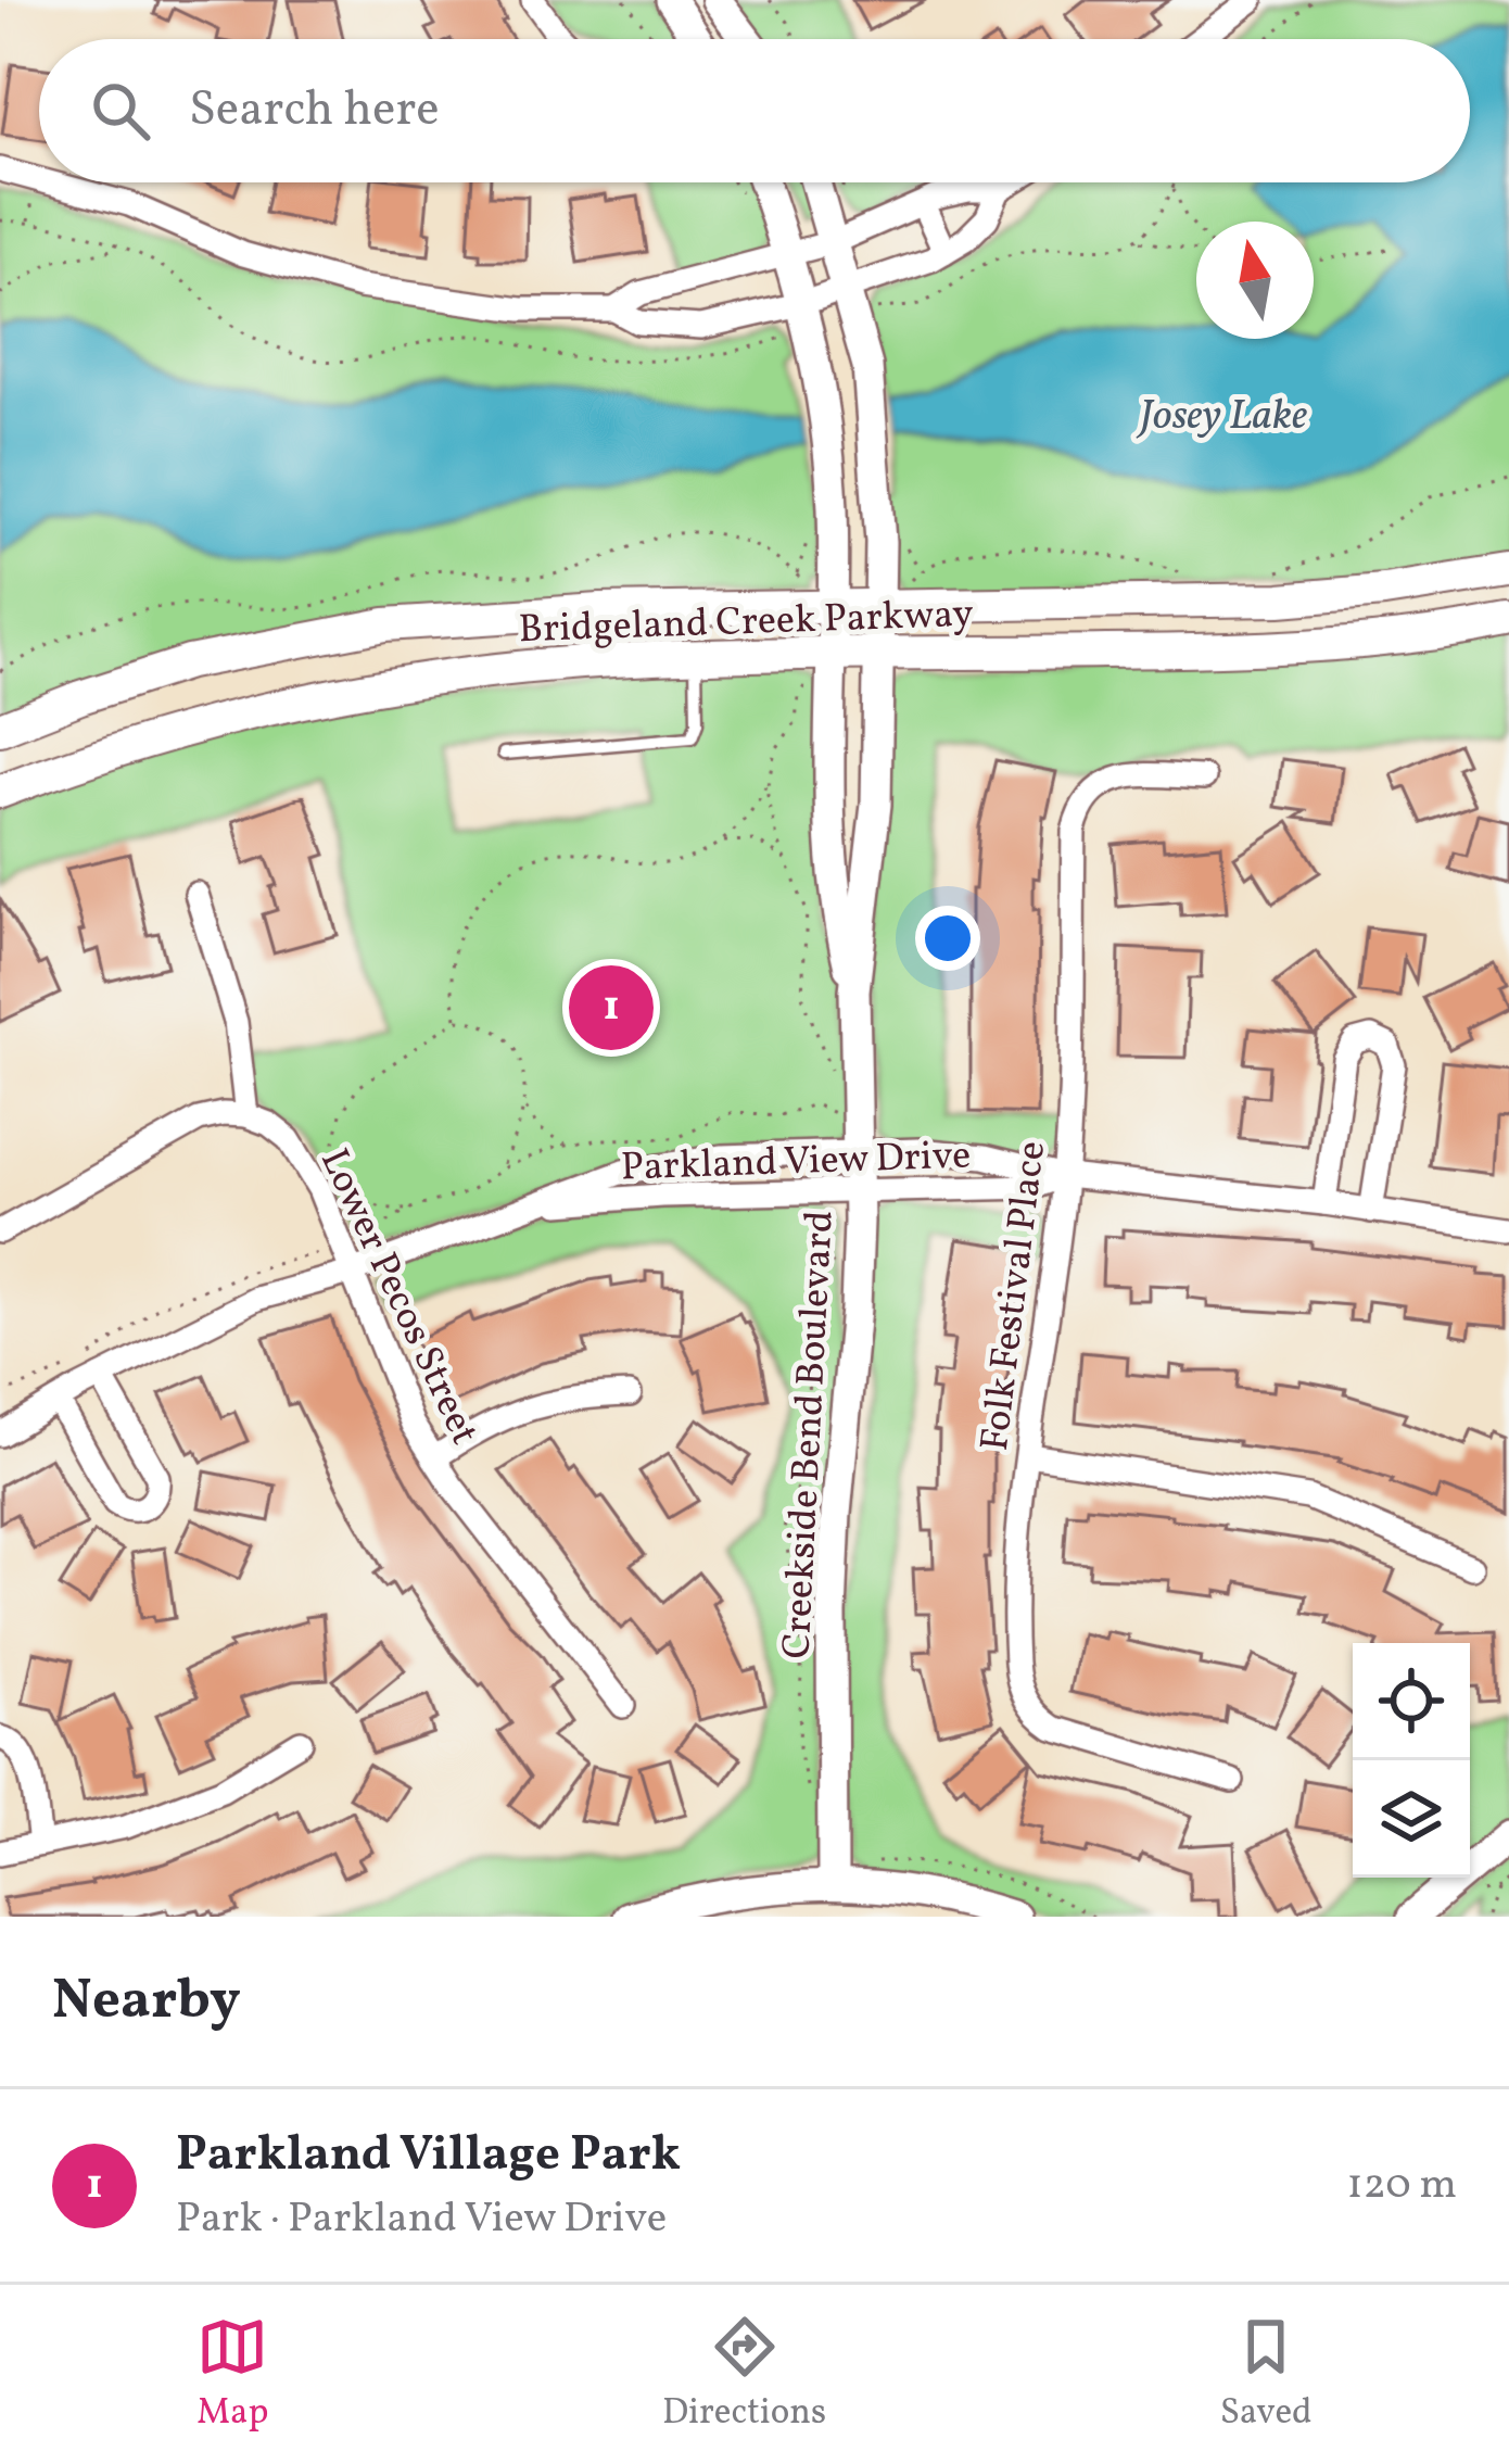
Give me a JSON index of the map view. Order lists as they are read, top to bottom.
{
  "streets": {
    "main road": ["Bridgeland Creek Parkway"],
    "street": [
      "Parkland View Drive",
      "Lower Pecos Street",
      "Folk Festival Place",
      "Creekside Bend Boulevard"
    ]
  },
  "crossings": [
    ["Bridgeland Creek Parkway", "Creekside Bend Boulevard"],
    ["Parkland View Drive", "Lower Pecos Street"],
    ["Parkland View Drive", "Folk Festival Place"],
    ["Parkland View Drive", "Creekside Bend Boulevard"]
  ],
  "water": ["Josey Lake"],
  "north": "top",
  "page": {
    "search": "Search here",
    "pins": "1",
    "heading": "Nearby",
    "list": [
      {
        "mark": "1",
        "name": "Parkland Village Park",
        "note": "Park · Parkland View Drive",
        "value": "120 m"
      }
    ],
    "nav": ["Map", "Directions", "Saved"]
  }
}
